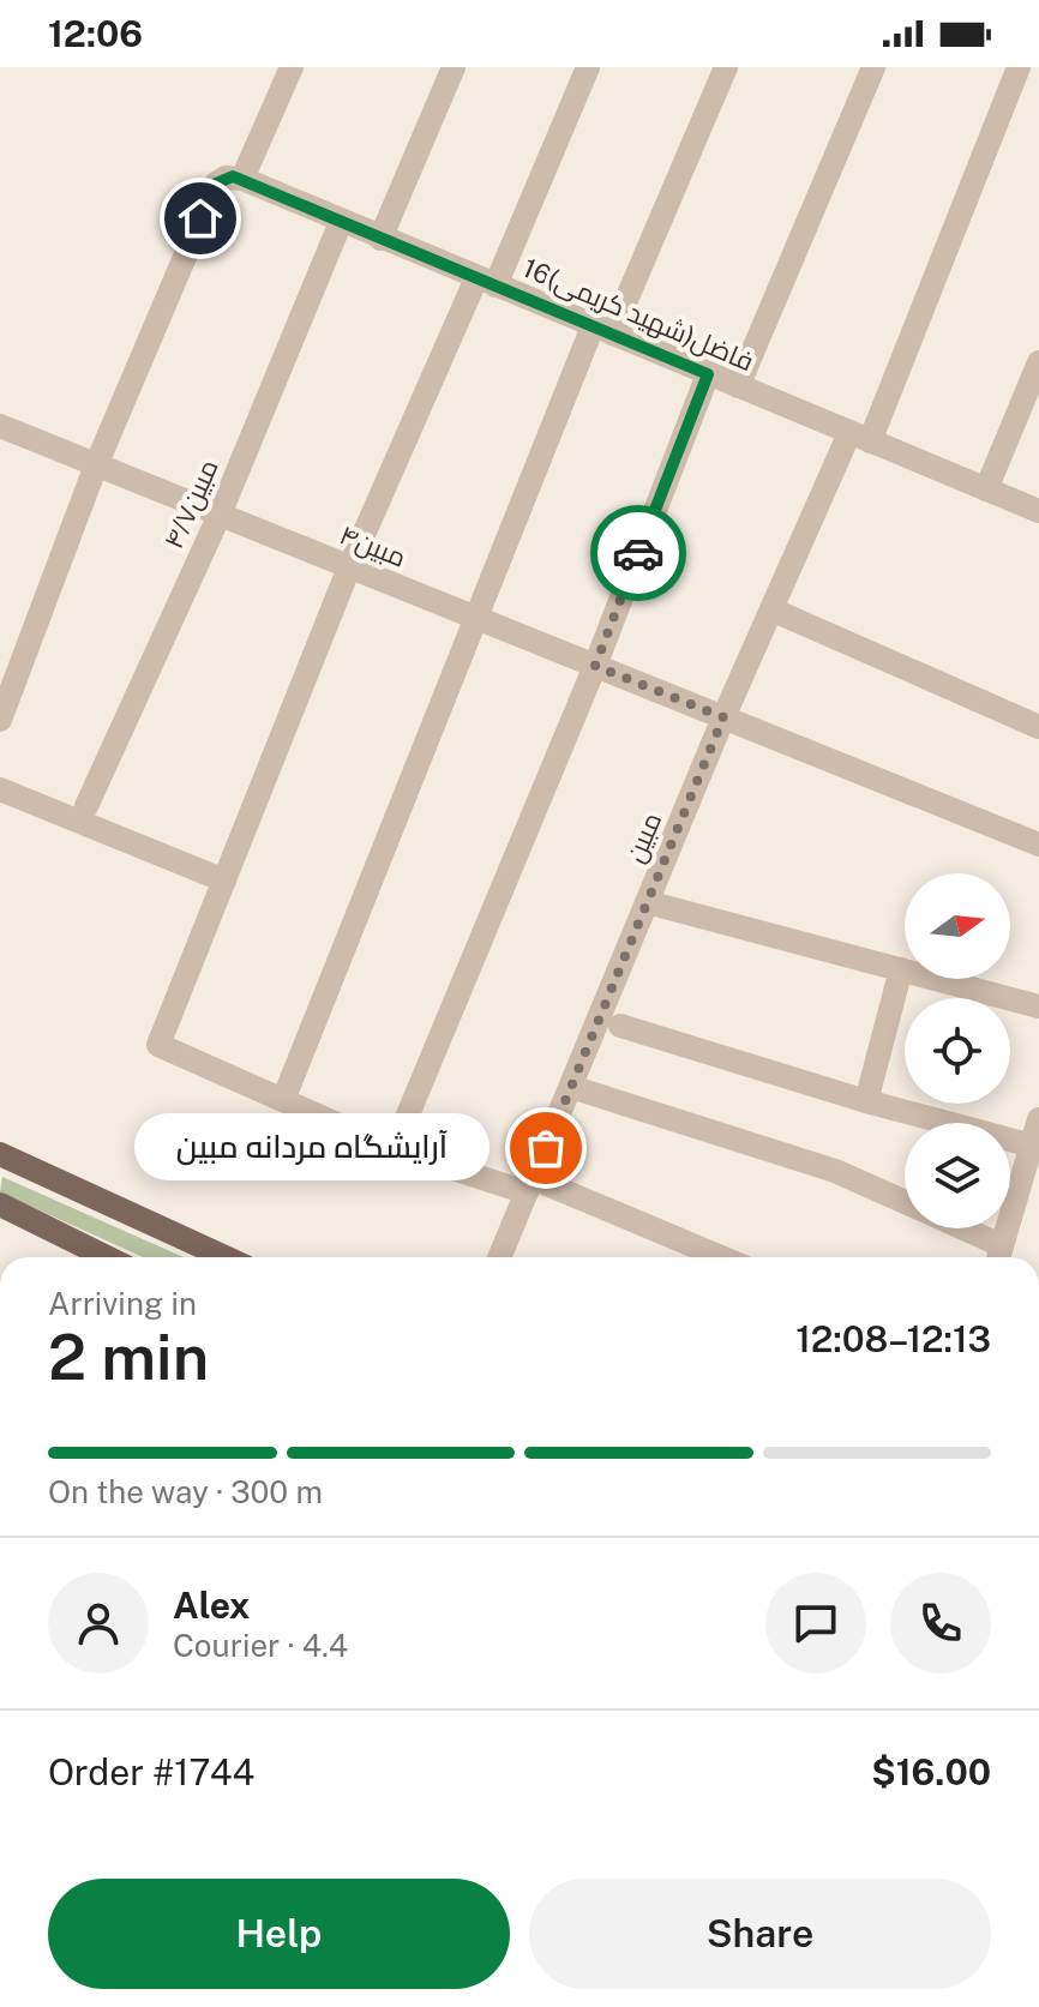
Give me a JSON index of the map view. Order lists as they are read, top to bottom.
{
  "streets": {
    "street": [
      "16فاضل(شهید کریمی)",
      "۴/۷مبین",
      "۴مبین",
      "مبین"
    ]
  },
  "crossings": [
    ["16فاضل(شهید کریمی)", "۴/۷مبین"],
    ["16فاضل(شهید کریمی)", "مبین"],
    ["۴/۷مبین", "۴مبین"],
    ["۴مبین", "مبین"]
  ],
  "places": ["آرایشگاه مردانه مبین"],
  "north": "right",
  "page": {
    "status": "12:06",
    "bubble": "آرایشگاه مردانه مبین",
    "heading": ["2 min", "Arriving in", "12:08–12:13"],
    "panel": [
      "Alex",
      "Courier · 4.4",
      "Order #1744",
      "$16.00"
    ],
    "bar": "On the way · 300 m",
    "buttons": ["Help", "Share"]
  }
}
